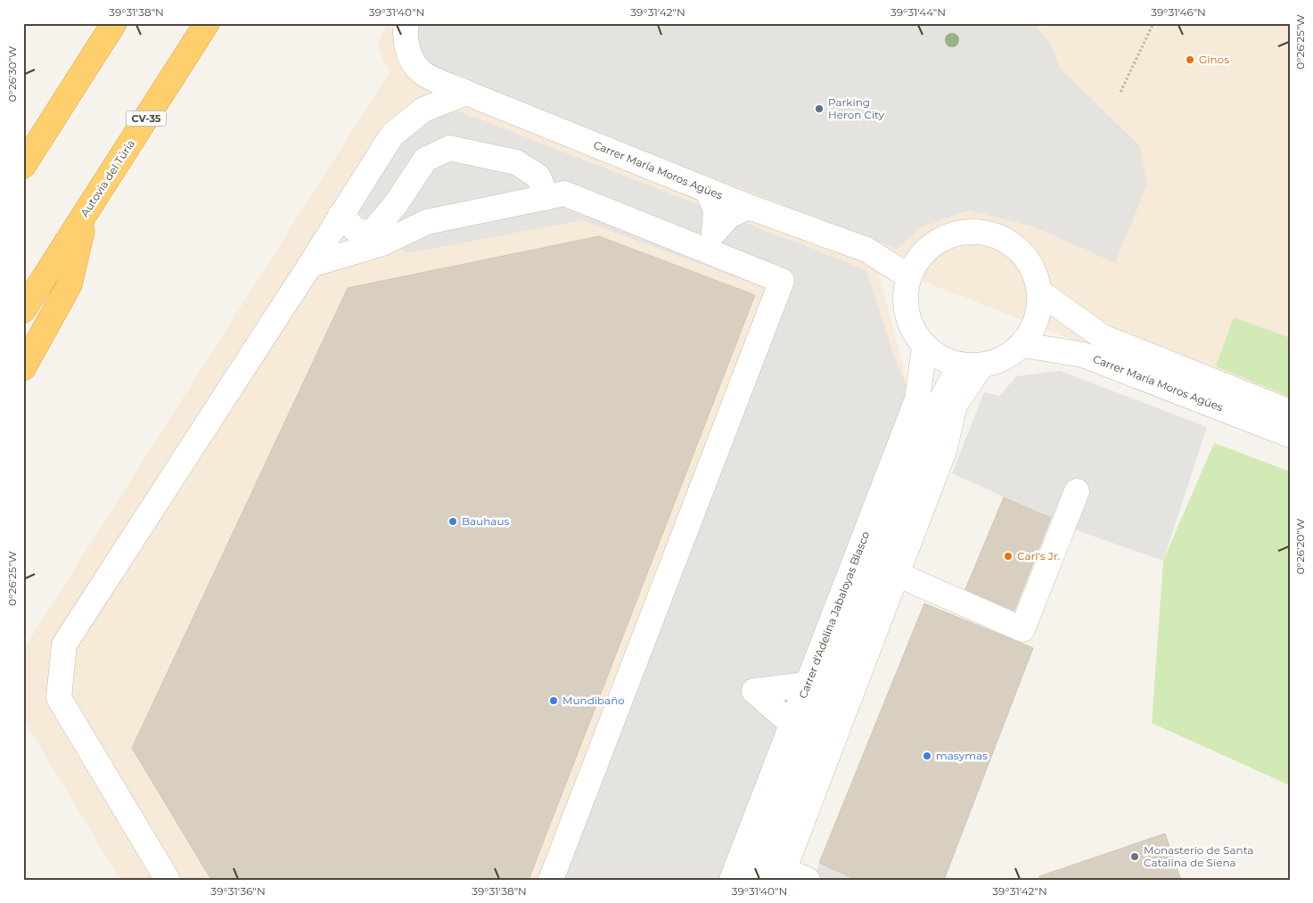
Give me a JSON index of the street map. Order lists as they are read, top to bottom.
{
  "streets": {
    "highway": ["CV-35", "Autovia del Túria"],
    "street": ["Carrer María Moros Agües", "Carrer d'Adelina Jabaloyas Blasco"]
  },
  "crossings": [
    ["Carrer María Moros Agües", "Carrer d'Adelina Jabaloyas Blasco"]
  ],
  "places": [
    "Ginos",
    "Parking Heron City",
    "Bauhaus",
    "Carl's Jr.",
    "Mundibaño",
    "masymas",
    "Monasterio de Santa Catalina de Siena"
  ],
  "coordinates": [
    "39°31'38\"N",
    "39°31'40\"N",
    "39°31'42\"N",
    "39°31'44\"N",
    "39°31'46\"N",
    "0°26'25\"W",
    "0°26'30\"W",
    "0°26'20\"W",
    "39°31'36\"N"
  ]
}
